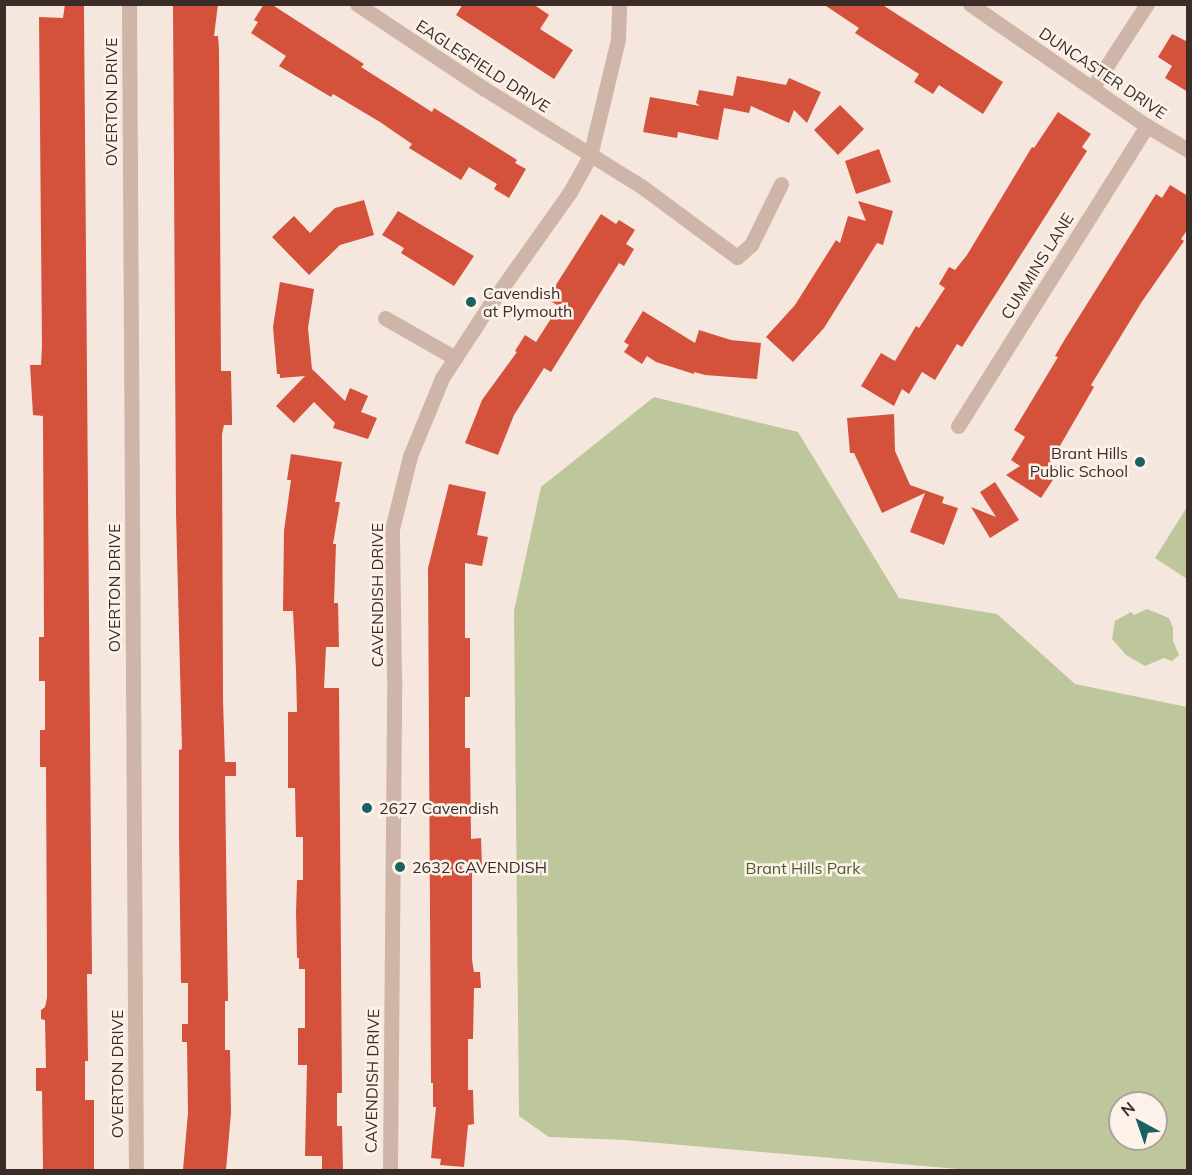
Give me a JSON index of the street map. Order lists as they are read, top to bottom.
{
  "streets": {
    "street": [
      "EAGLESFIELD DRIVE",
      "DUNCASTER DRIVE",
      "OVERTON DRIVE",
      "CUMMINS LANE",
      "CAVENDISH DRIVE"
    ]
  },
  "crossings": [
    ["EAGLESFIELD DRIVE", "CAVENDISH DRIVE"],
    ["DUNCASTER DRIVE", "CUMMINS LANE"]
  ],
  "parks": ["Brant Hills Park"],
  "places": [
    "Cavendish at Plymouth",
    "Brant Hills Public School",
    "2627 Cavendish",
    "2632 CAVENDISH"
  ],
  "north": "top left"
}
